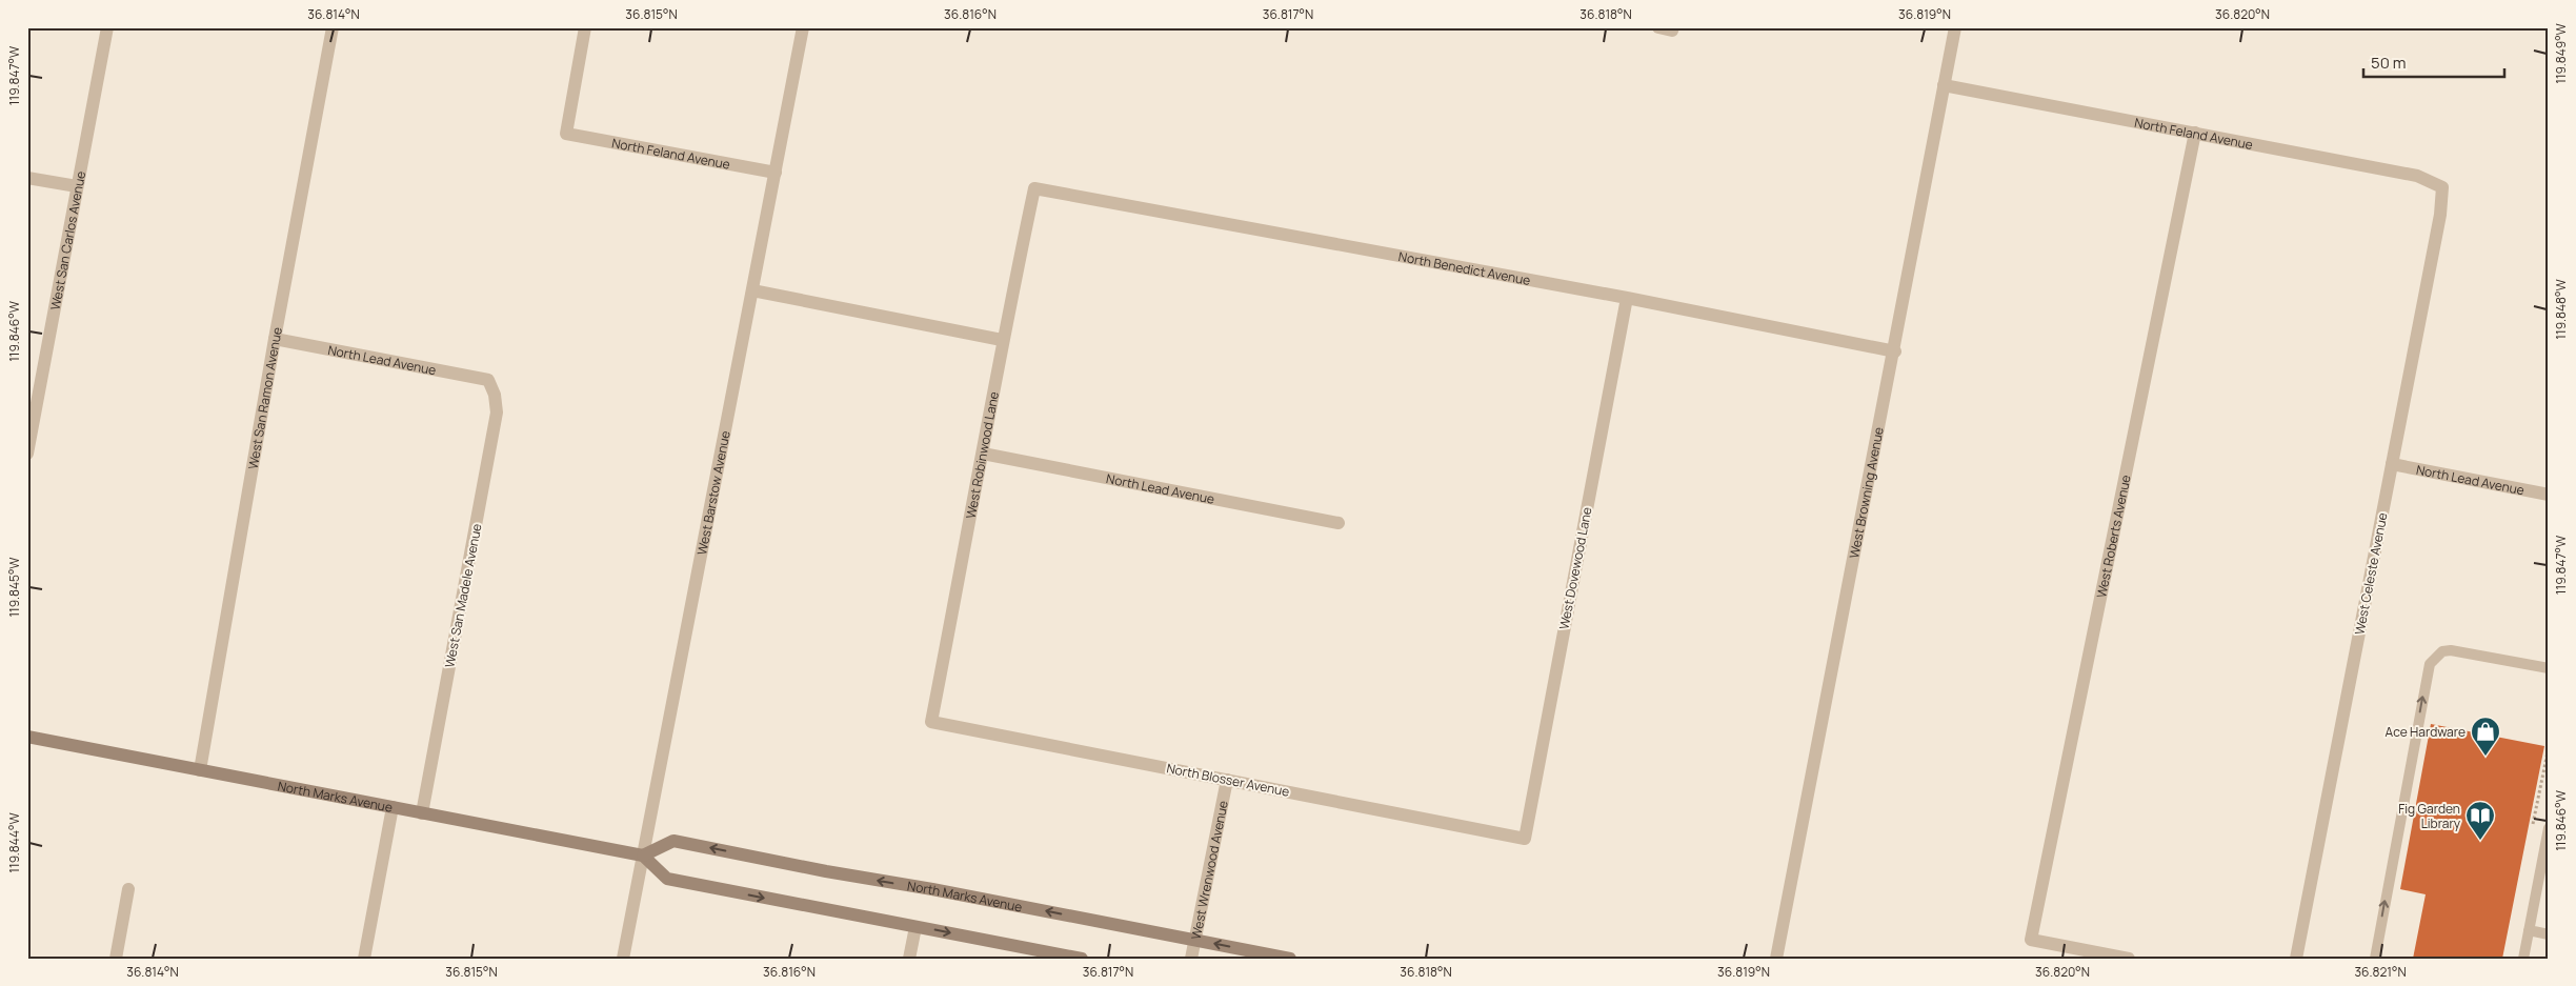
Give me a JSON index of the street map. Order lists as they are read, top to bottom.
{
  "streets": {
    "main road": ["North Marks Avenue"],
    "street": [
      "North Feland Avenue",
      "West San Carlos Avenue",
      "North Benedict Avenue",
      "North Lead Avenue",
      "West San Ramon Avenue",
      "West Robinwood Lane",
      "West Barstow Avenue",
      "West Browning Avenue",
      "West Roberts Avenue",
      "West Dovewood Lane",
      "West Celeste Avenue",
      "West San Madele Avenue",
      "North Blosser Avenue",
      "West Wrenwood Avenue"
    ]
  },
  "crossings": [
    ["North Feland Avenue", "West Barstow Avenue"],
    ["North Feland Avenue", "West Browning Avenue"],
    ["North Feland Avenue", "West Roberts Avenue"],
    ["North Feland Avenue", "West Celeste Avenue"],
    ["North Benedict Avenue", "West Robinwood Lane"],
    ["North Benedict Avenue", "West Browning Avenue"],
    ["North Benedict Avenue", "West Dovewood Lane"],
    ["North Lead Avenue", "West San Ramon Avenue"],
    ["North Lead Avenue", "West Robinwood Lane"],
    ["North Lead Avenue", "West Celeste Avenue"],
    ["North Lead Avenue", "West San Madele Avenue"],
    ["West San Ramon Avenue", "North Marks Avenue"],
    ["West Robinwood Lane", "North Blosser Avenue"],
    ["West Barstow Avenue", "North Marks Avenue"],
    ["West Dovewood Lane", "North Blosser Avenue"],
    ["West San Madele Avenue", "North Marks Avenue"],
    ["North Blosser Avenue", "West Wrenwood Avenue"],
    ["North Marks Avenue", "West Wrenwood Avenue"]
  ],
  "places": {
    "shop": ["Ace Hardware"],
    "library": ["Fig Garden Library"]
  },
  "scale_bar": "50 m",
  "coordinates": [
    "36.814°N",
    "36.815°N",
    "36.816°N",
    "36.817°N",
    "36.818°N",
    "36.819°N",
    "36.820°N",
    "119.849°W",
    "119.847°W",
    "119.848°W",
    "119.846°W",
    "119.845°W",
    "119.844°W",
    "36.821°N"
  ]
}
